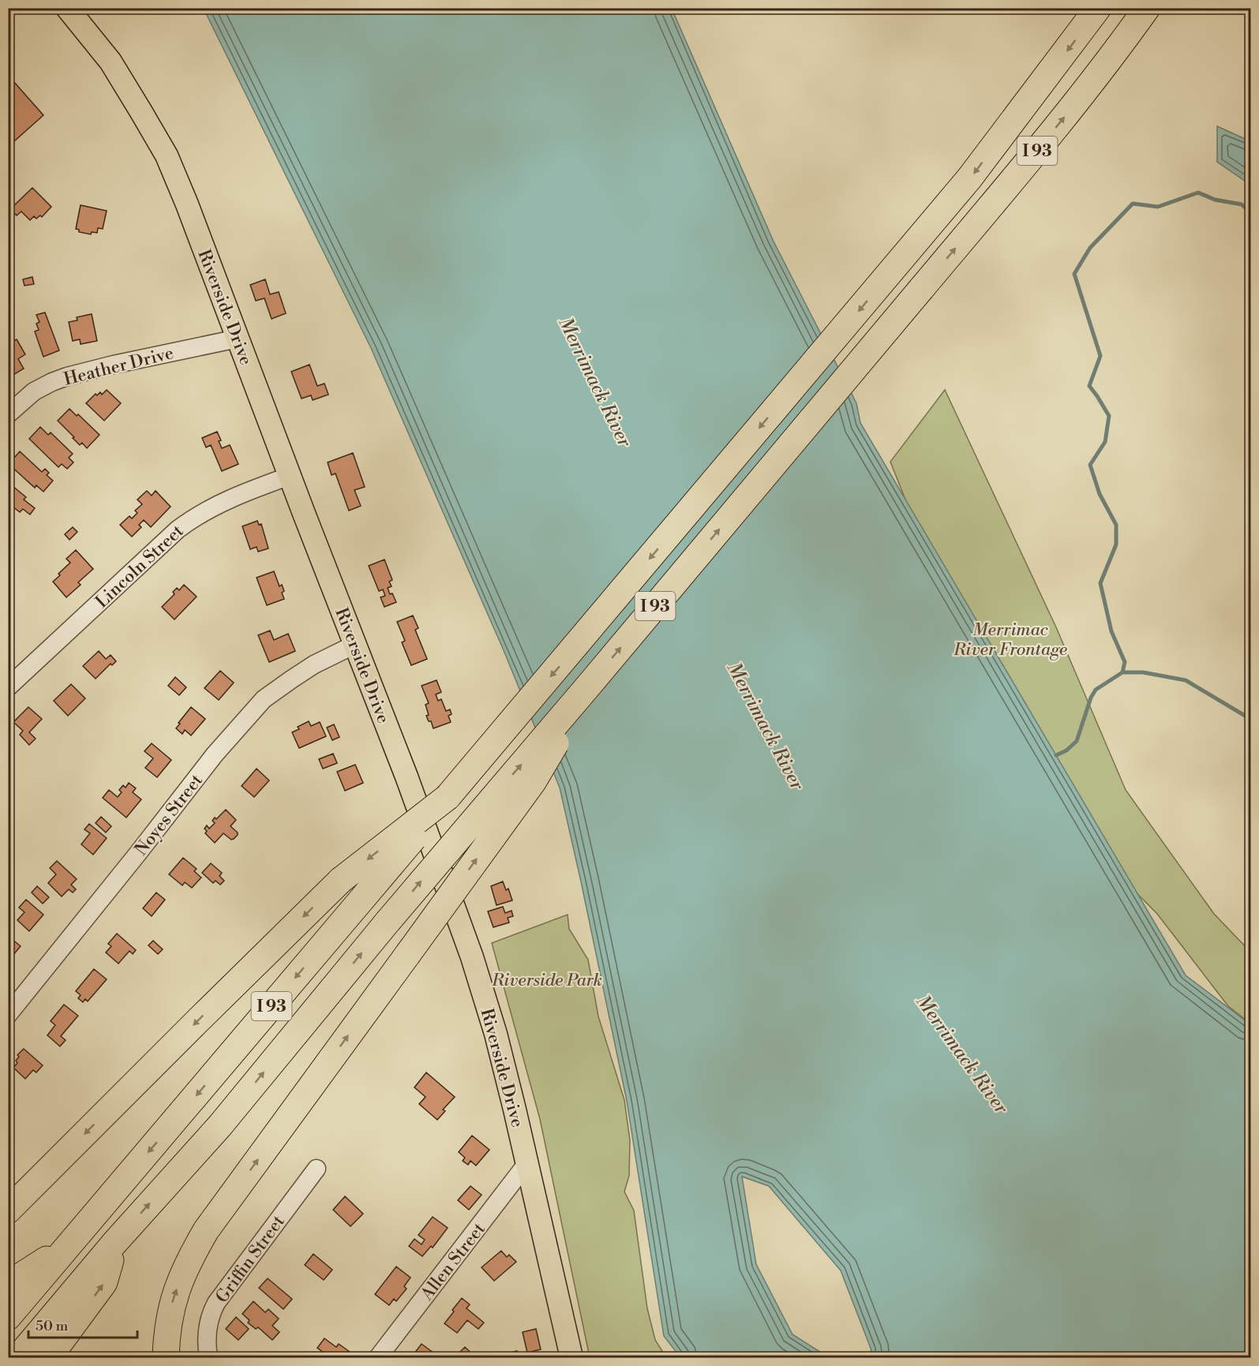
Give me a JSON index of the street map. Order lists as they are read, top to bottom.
{
  "streets": {
    "highway": ["I 93"],
    "main road": ["Riverside Drive"],
    "street": [
      "Heather Drive",
      "Lincoln Street",
      "Noyes Street",
      "Griffin Street",
      "Allen Street"
    ]
  },
  "crossings": [
    ["Riverside Drive", "Heather Drive"],
    ["Riverside Drive", "Lincoln Street"],
    ["Riverside Drive", "Noyes Street"],
    ["Riverside Drive", "Allen Street"]
  ],
  "water": ["Merrimack River"],
  "parks": ["Merrimac River Frontage", "Riverside Park"],
  "scale_bar": "50 m"
}
